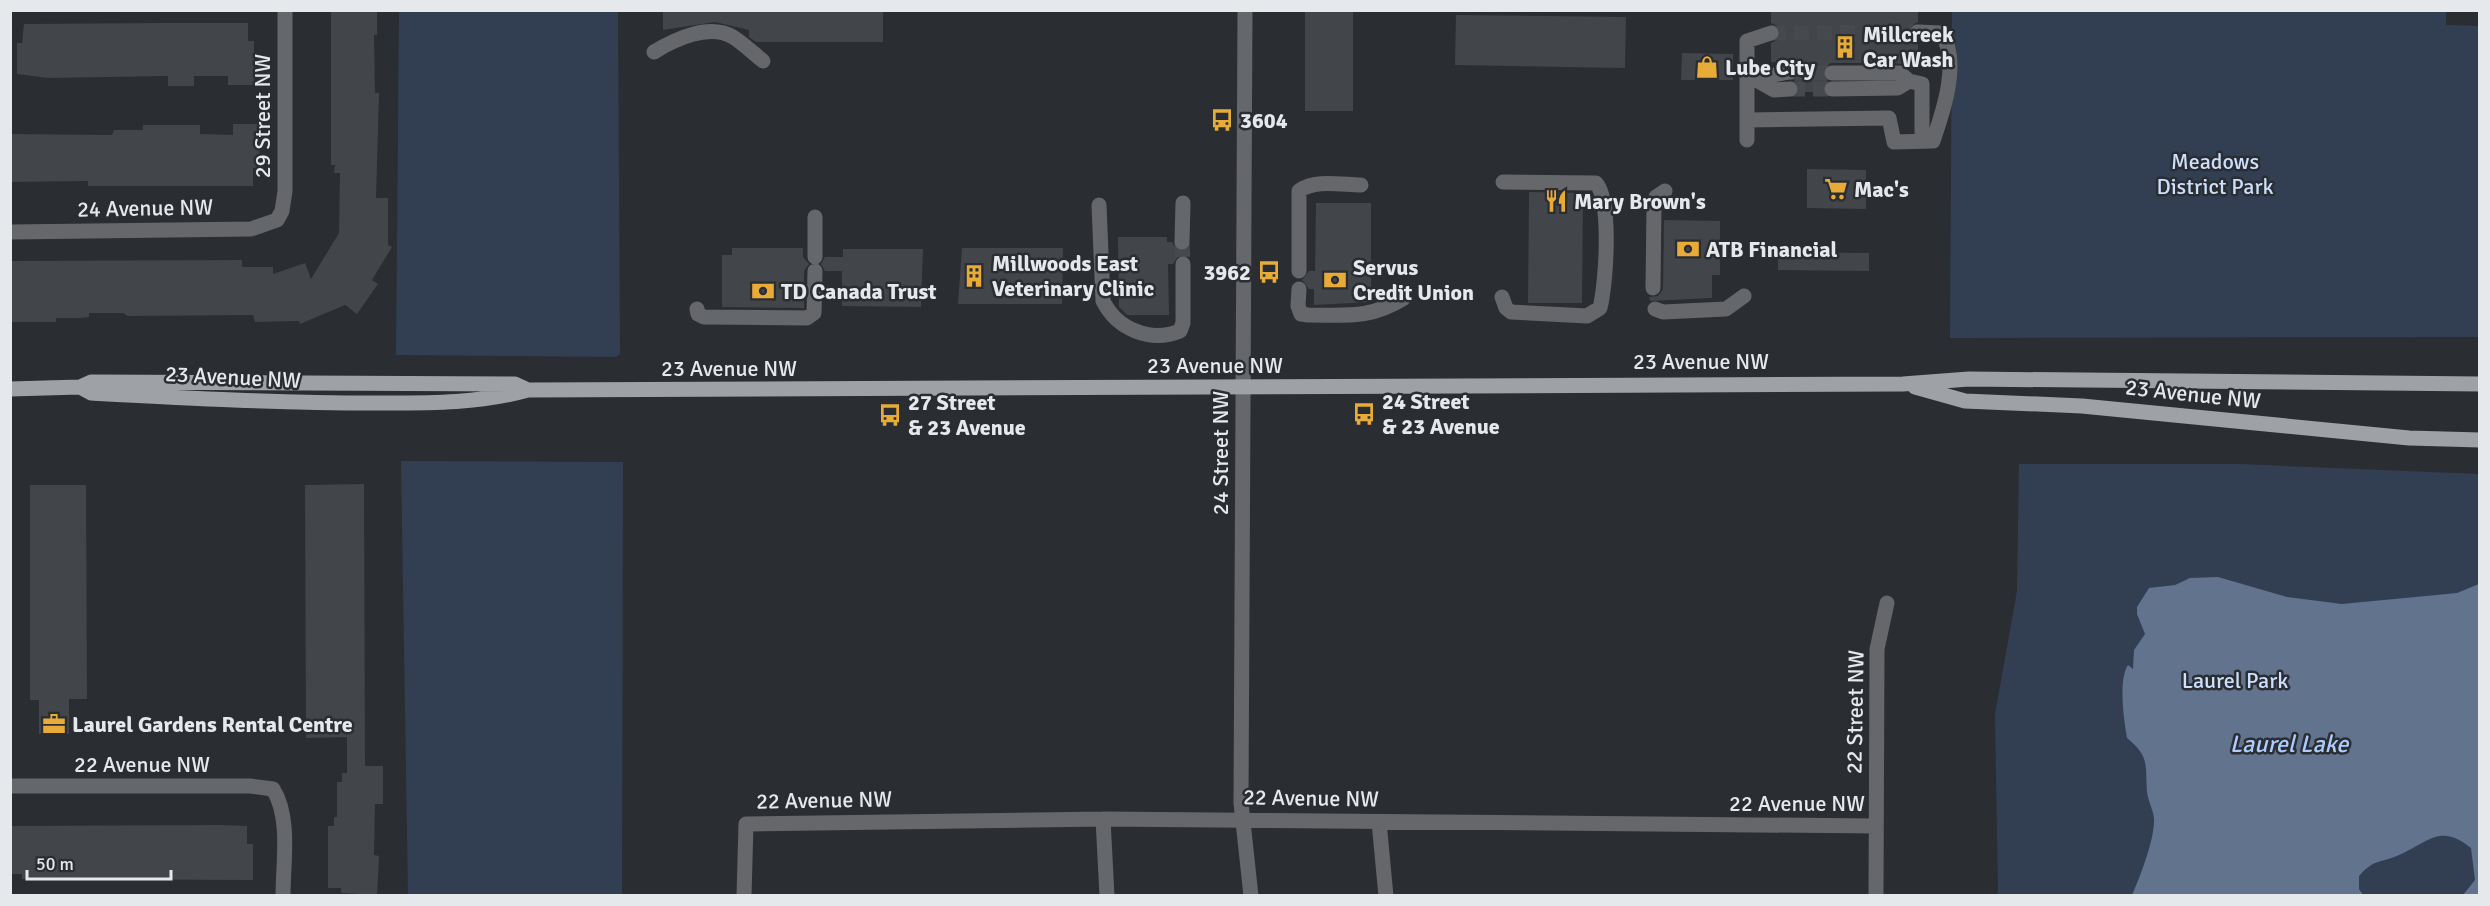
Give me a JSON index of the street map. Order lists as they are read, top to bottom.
{
  "streets": {
    "main road": ["23 Avenue NW"],
    "street": [
      "29 Street NW",
      "24 Avenue NW",
      "24 Street NW",
      "22 Street NW",
      "22 Avenue NW"
    ]
  },
  "crossings": [
    ["29 Street NW", "24 Avenue NW"],
    ["23 Avenue NW", "24 Street NW"],
    ["24 Street NW", "22 Avenue NW"],
    ["22 Street NW", "22 Avenue NW"]
  ],
  "water": ["Laurel Lake"],
  "parks": ["Meadows District Park", "Laurel Park"],
  "places": {
    "building": ["Millcreek Car Wash", "Millwoods East Veterinary Clinic"],
    "shop": ["Lube City"],
    "bus stop": [
      "3604",
      "3962",
      "24 Street & 23 Avenue",
      "27 Street & 23 Avenue"
    ],
    "supermarket": ["Mac's"],
    "restaurant": ["Mary Brown's"],
    "bank": ["ATB Financial", "Servus Credit Union", "TD Canada Trust"],
    "office": ["Laurel Gardens Rental Centre"]
  },
  "scale_bar": "50 m"
}
